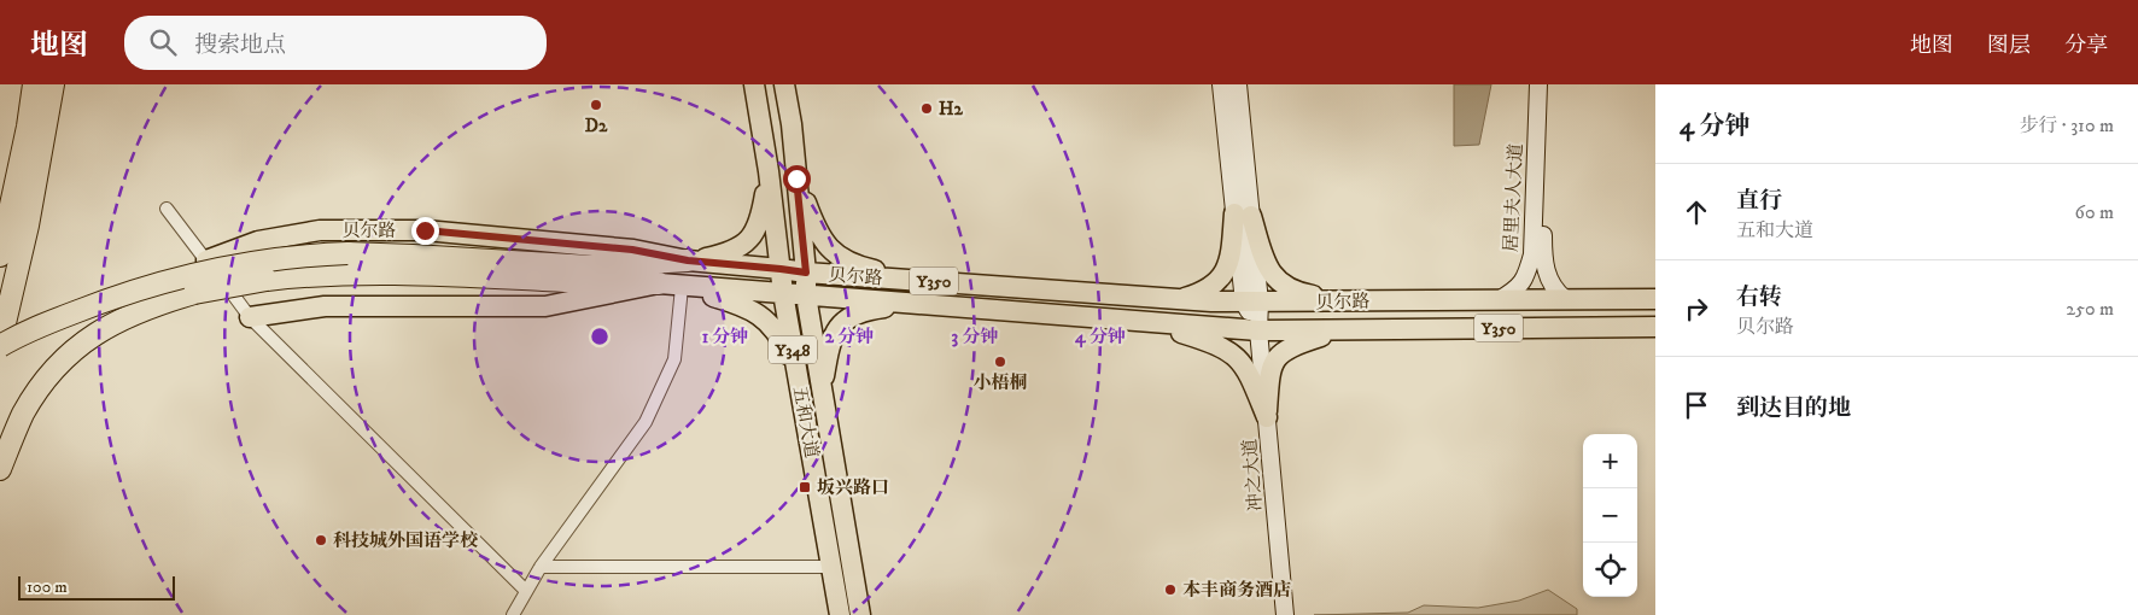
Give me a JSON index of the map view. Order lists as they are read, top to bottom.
{
  "streets": {
    "main road": [
      "贝尔路",
      "Y350",
      "Y348",
      "五和大道"
    ],
    "street": ["居里夫人大道", "冲之大道"]
  },
  "crossings": [
    ["居里夫人大道", "贝尔路"],
    ["贝尔路", "五和大道"],
    ["贝尔路", "冲之大道"]
  ],
  "places": {
    "other": [
      "D2",
      "H2",
      "小梧桐",
      "科技城外国语学校",
      "本丰商务酒店"
    ],
    "transit": ["坂兴路口"]
  },
  "scale_bar": "100 m",
  "page": {
    "header": "地图",
    "search": "搜索地点",
    "nav": ["地图", "图层", "分享"],
    "heading": ["4 分钟", "步行 · 310 m"],
    "list": [
      ["直行", "五和大道", "60 m"],
      ["右转", "贝尔路", "250 m"],
      "到达目的地"
    ],
    "map_buttons": ["+", "−"],
    "scale": "100 m"
  },
  "rings": [
    "1 分钟",
    "2 分钟",
    "3 分钟",
    "4 分钟"
  ]
}
